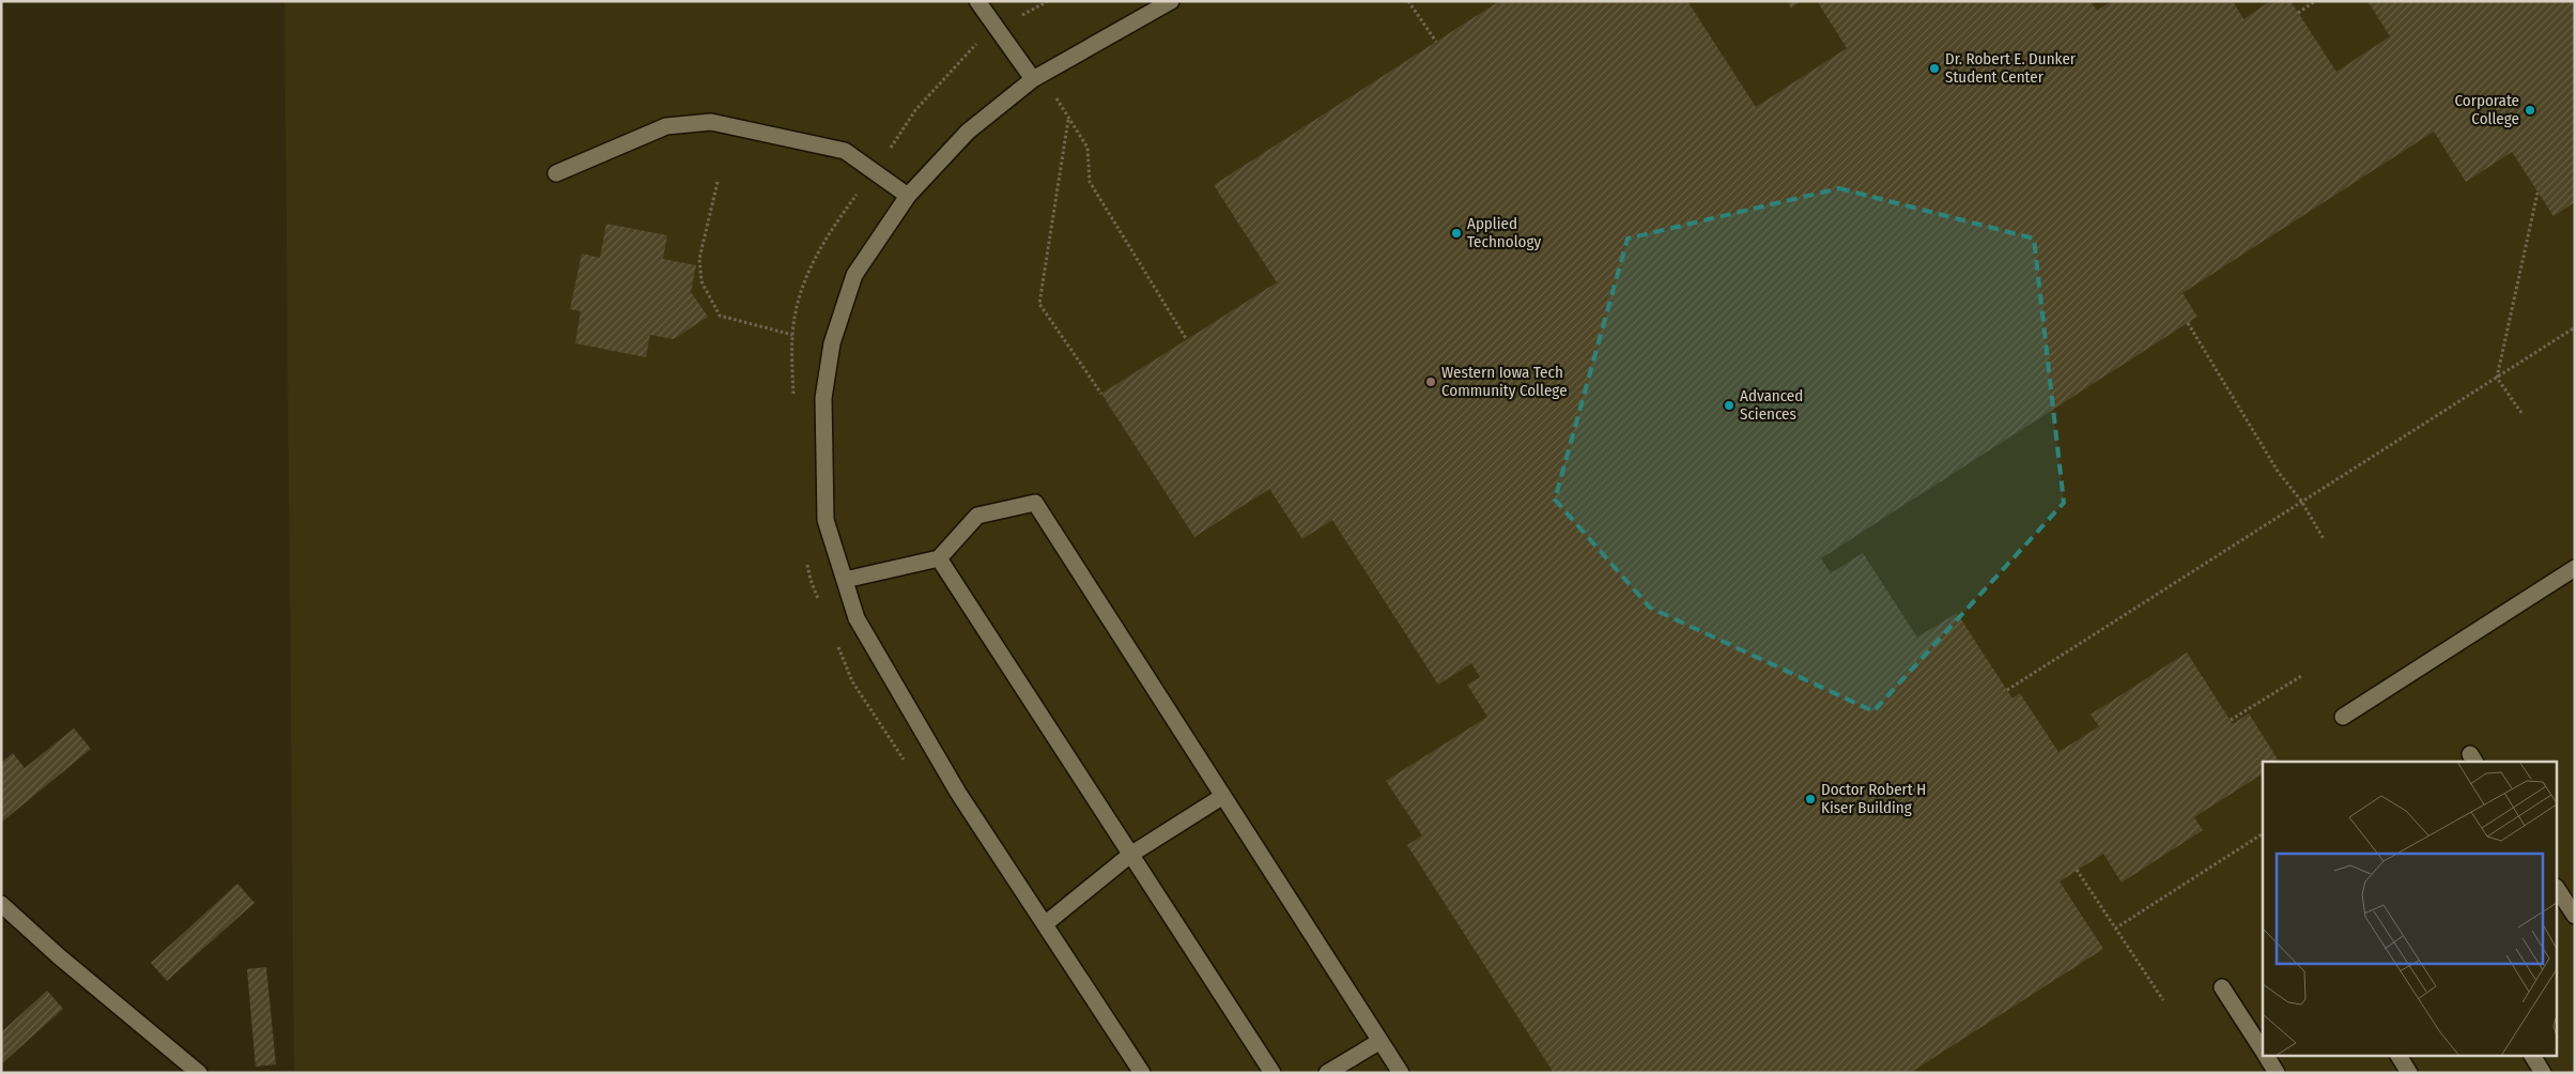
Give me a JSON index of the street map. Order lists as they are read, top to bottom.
{
  "places": [
    "Dr. Robert E. Dunker Student Center",
    "Corporate College",
    "Applied Technology",
    "Western Iowa Tech Community College",
    "Advanced Sciences",
    "Doctor Robert H Kiser Building"
  ]
}
